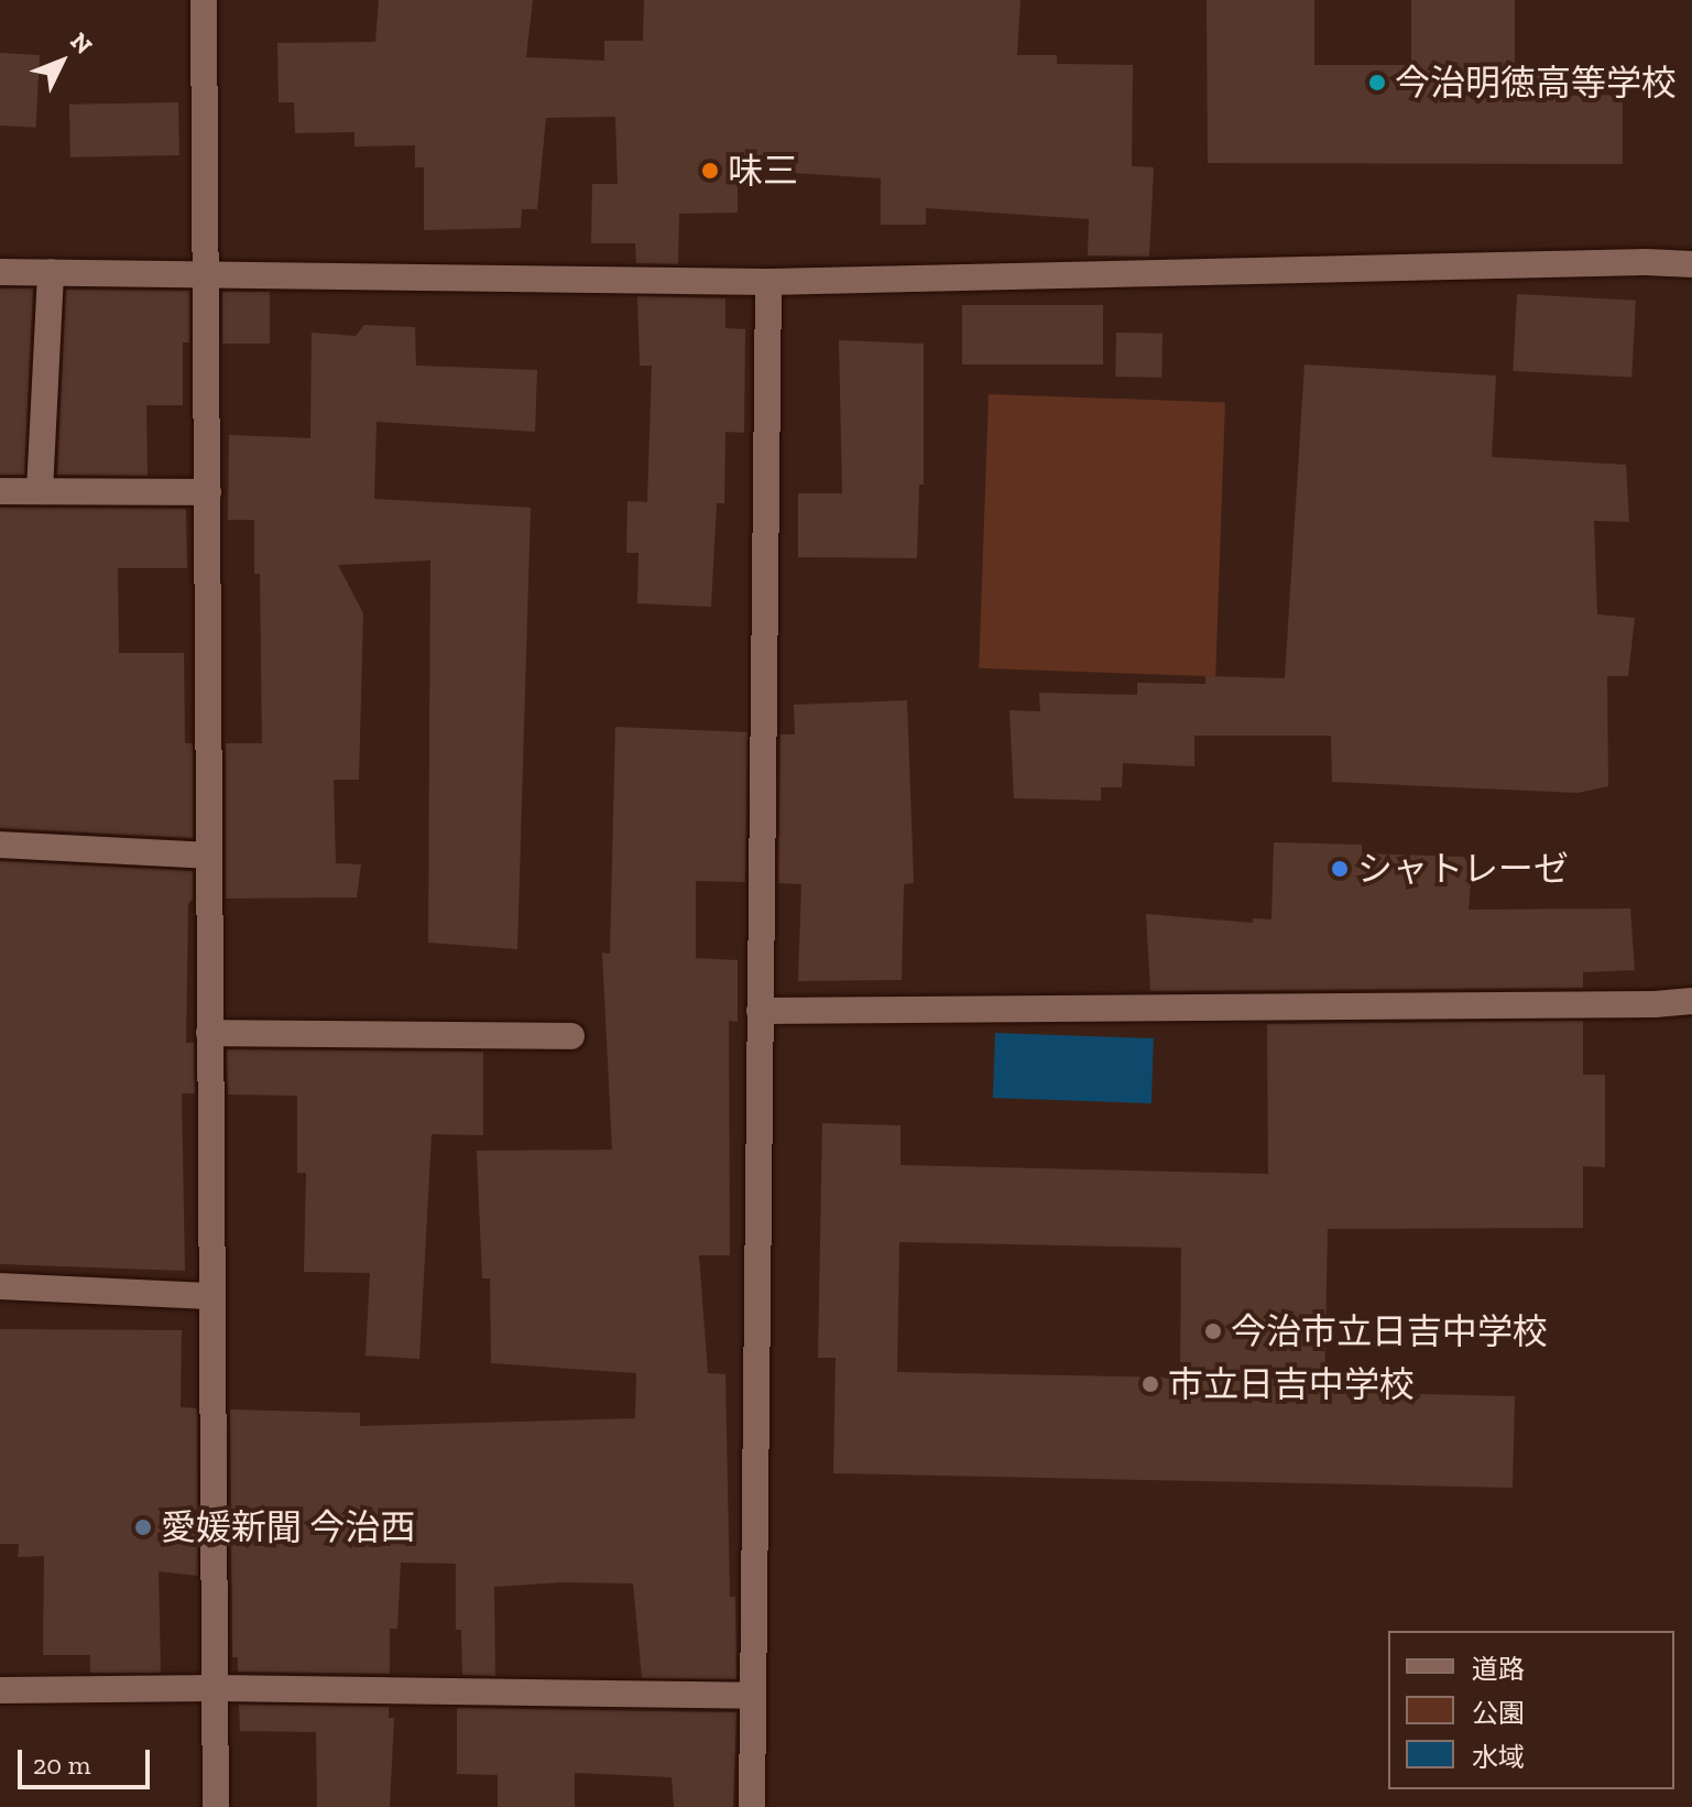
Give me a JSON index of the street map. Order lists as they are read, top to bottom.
{
  "places": [
    "今治明徳高等学校",
    "味三",
    "シャトレーゼ",
    "今治市立日吉中学校",
    "市立日吉中学校",
    "愛媛新聞 今治西"
  ],
  "legend": ["道路", "公園", "水域"],
  "scale_bar": "20 m",
  "north": "top right"
}
